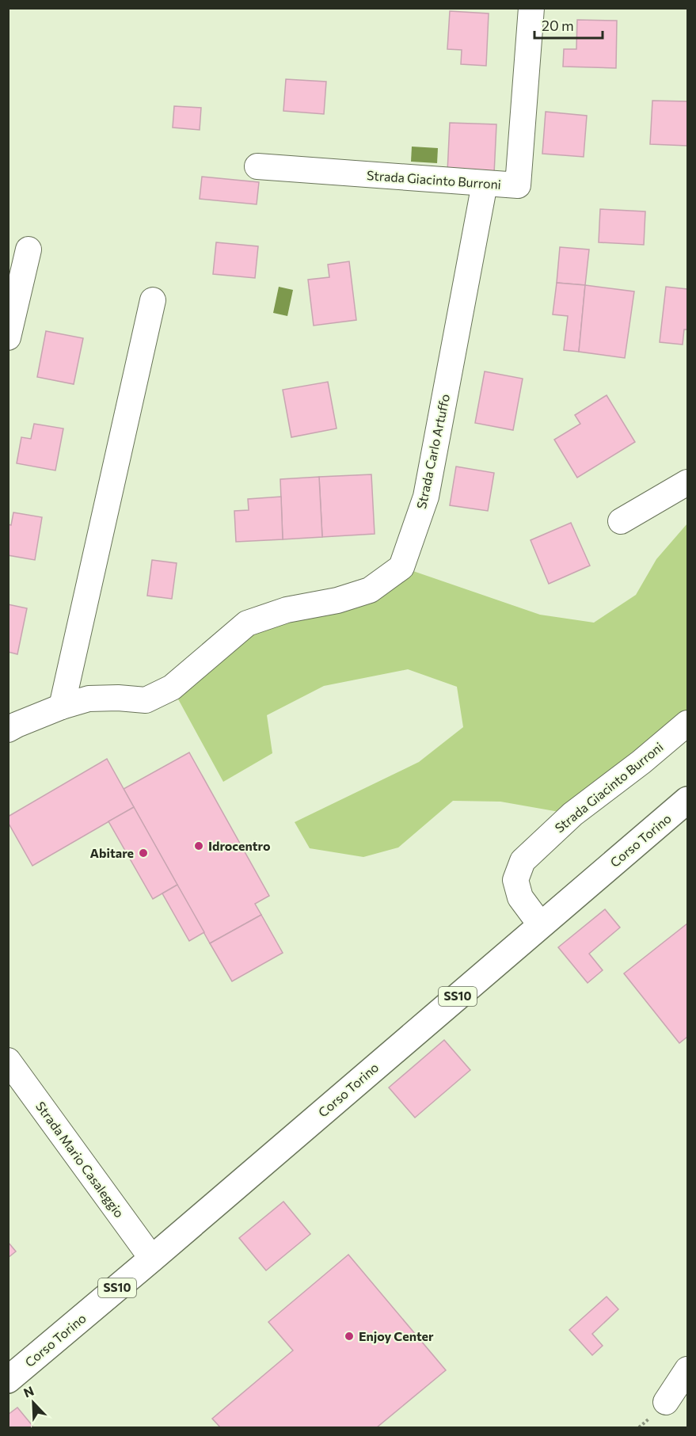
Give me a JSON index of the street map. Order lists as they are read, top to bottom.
{
  "streets": {
    "main road": ["Corso Torino", "SS10"],
    "street": ["Strada Giacinto Burroni", "Strada Carlo Artuffo", "Strada Mario Casaleggio"]
  },
  "crossings": [
    ["Strada Giacinto Burroni", "Strada Carlo Artuffo"],
    ["Strada Giacinto Burroni", "Corso Torino"],
    ["Corso Torino", "Strada Mario Casaleggio"]
  ],
  "places": ["Idrocentro", "Abitare", "Enjoy Center"],
  "scale_bar": "20 m",
  "north": "top left"
}
